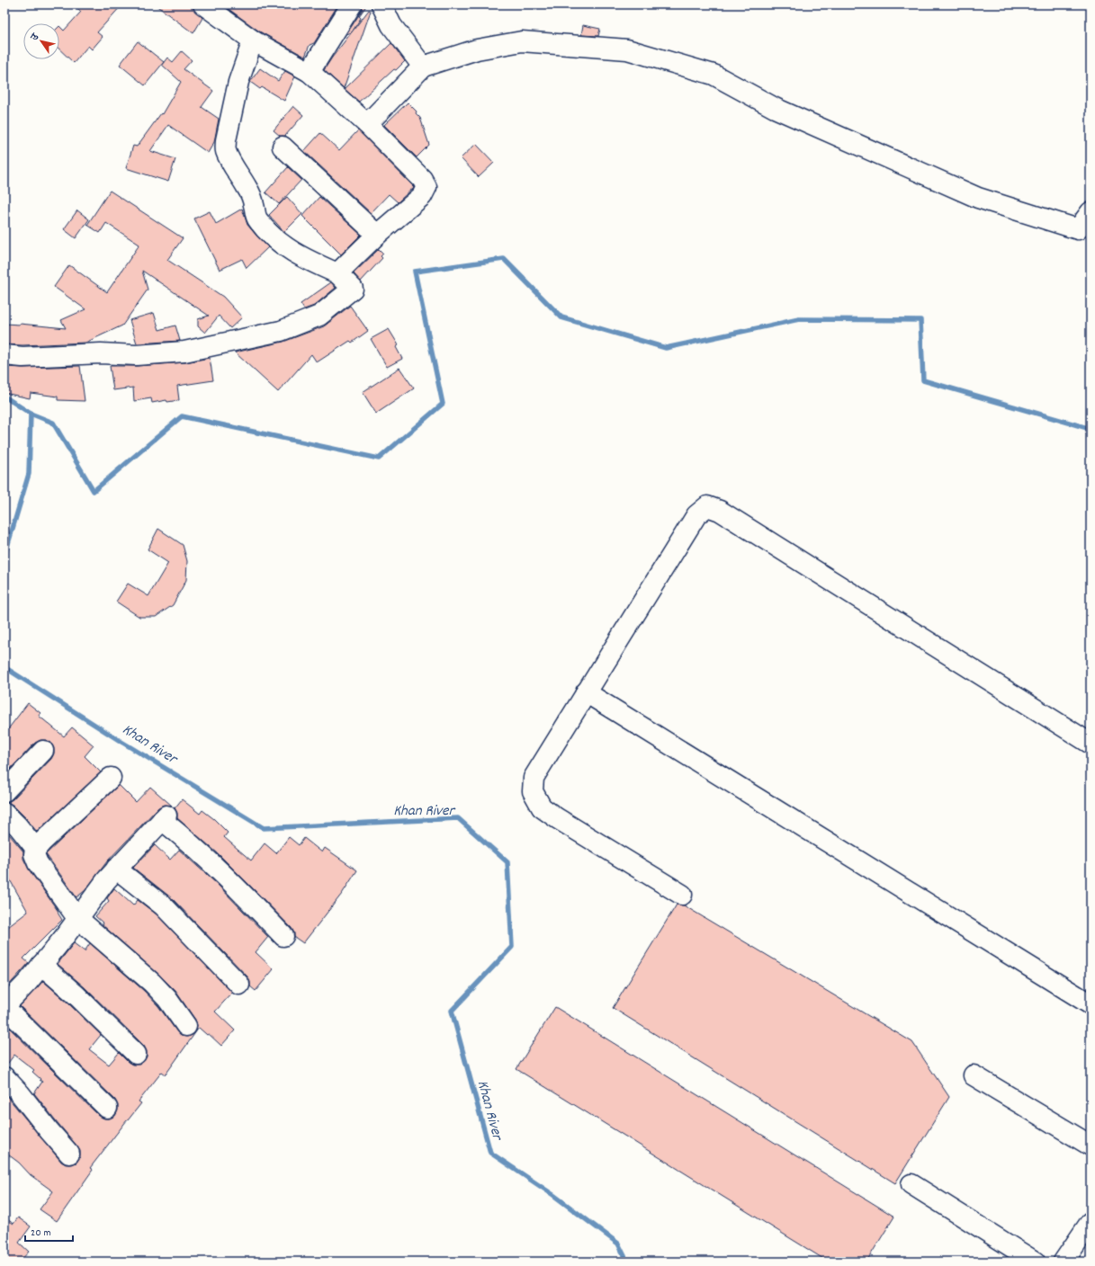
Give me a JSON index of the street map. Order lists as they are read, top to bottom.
{
  "water": ["Khan River"],
  "scale_bar": "20 m",
  "north": "top left"
}
